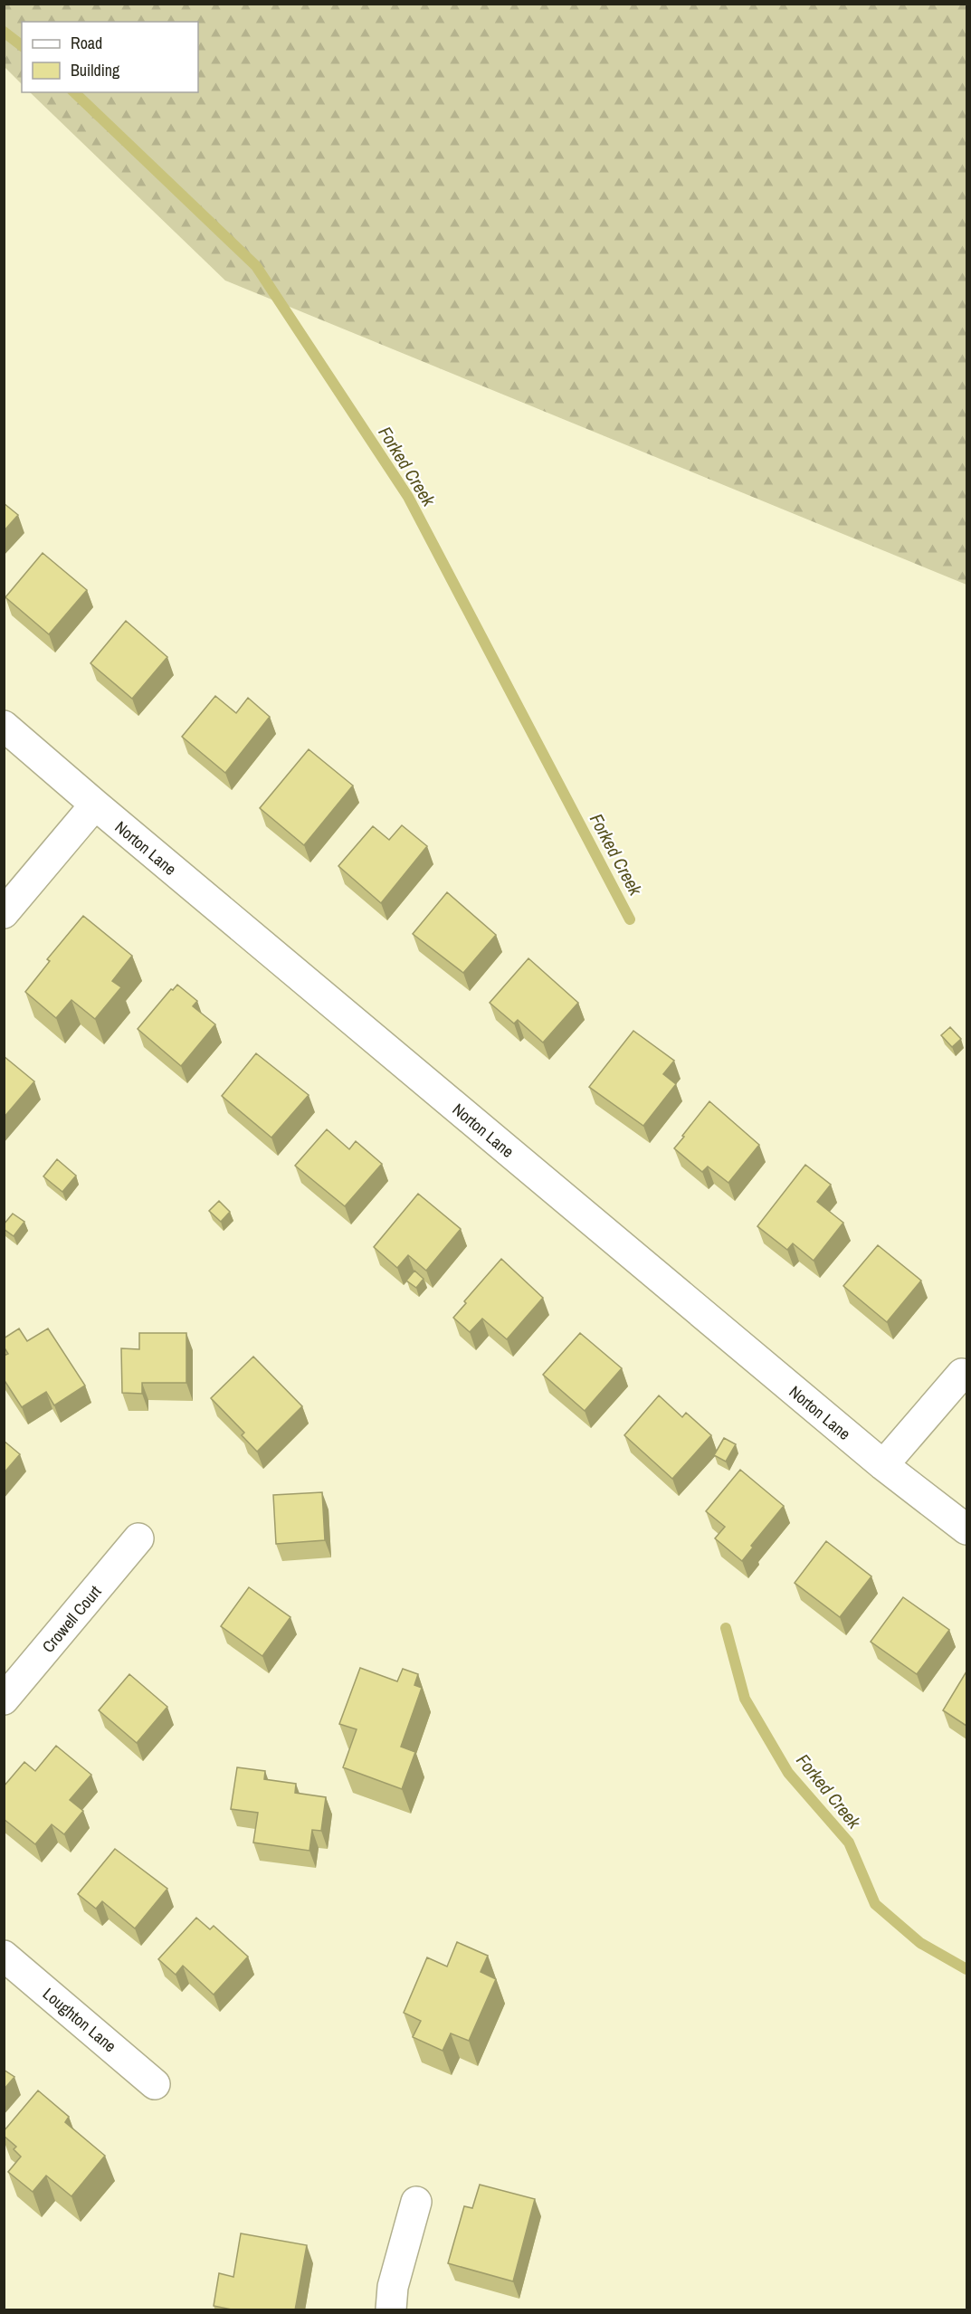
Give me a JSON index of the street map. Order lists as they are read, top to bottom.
{
  "streets": {
    "street": ["Norton Lane", "Crowell Court", "Loughton Lane"]
  },
  "water": ["Forked Creek"],
  "legend": ["Road", "Building"]
}
